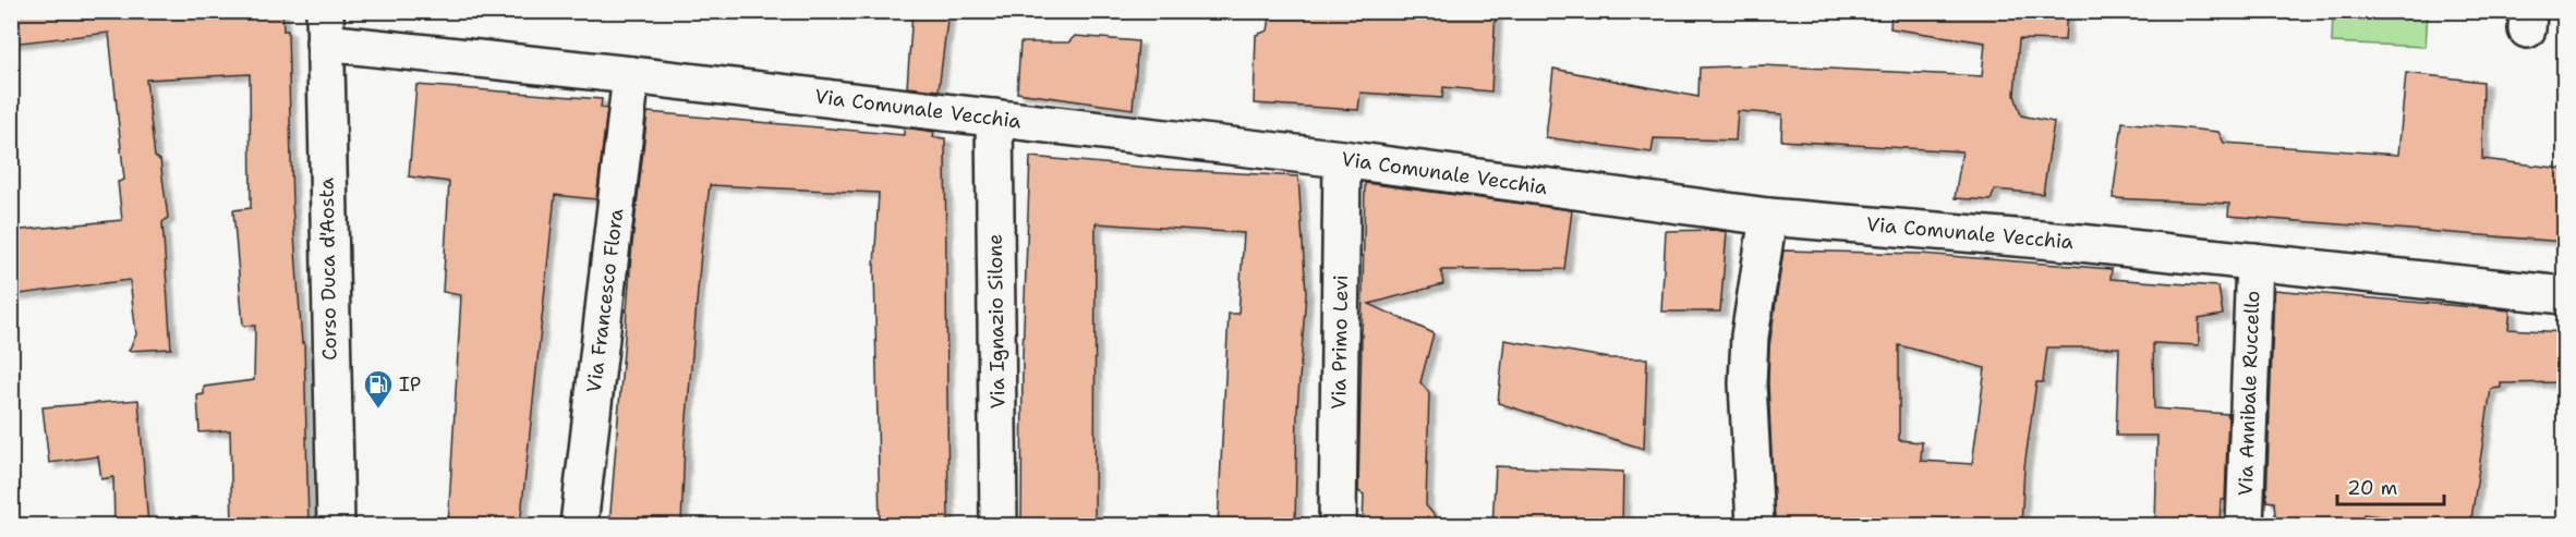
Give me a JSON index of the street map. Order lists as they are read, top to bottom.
{
  "streets": {
    "street": [
      "Via Comunale Vecchia",
      "Corso Duca d'Aosta",
      "Via Francesco Flora",
      "Via Ignazio Silone",
      "Via Primo Levi",
      "Via Annibale Ruccello"
    ]
  },
  "crossings": [
    ["Via Comunale Vecchia", "Corso Duca d'Aosta"],
    ["Via Comunale Vecchia", "Via Francesco Flora"],
    ["Via Comunale Vecchia", "Via Ignazio Silone"],
    ["Via Comunale Vecchia", "Via Primo Levi"],
    ["Via Comunale Vecchia", "Via Annibale Ruccello"]
  ],
  "places": {
    "fuel station": ["IP"]
  },
  "scale_bar": "20 m"
}
